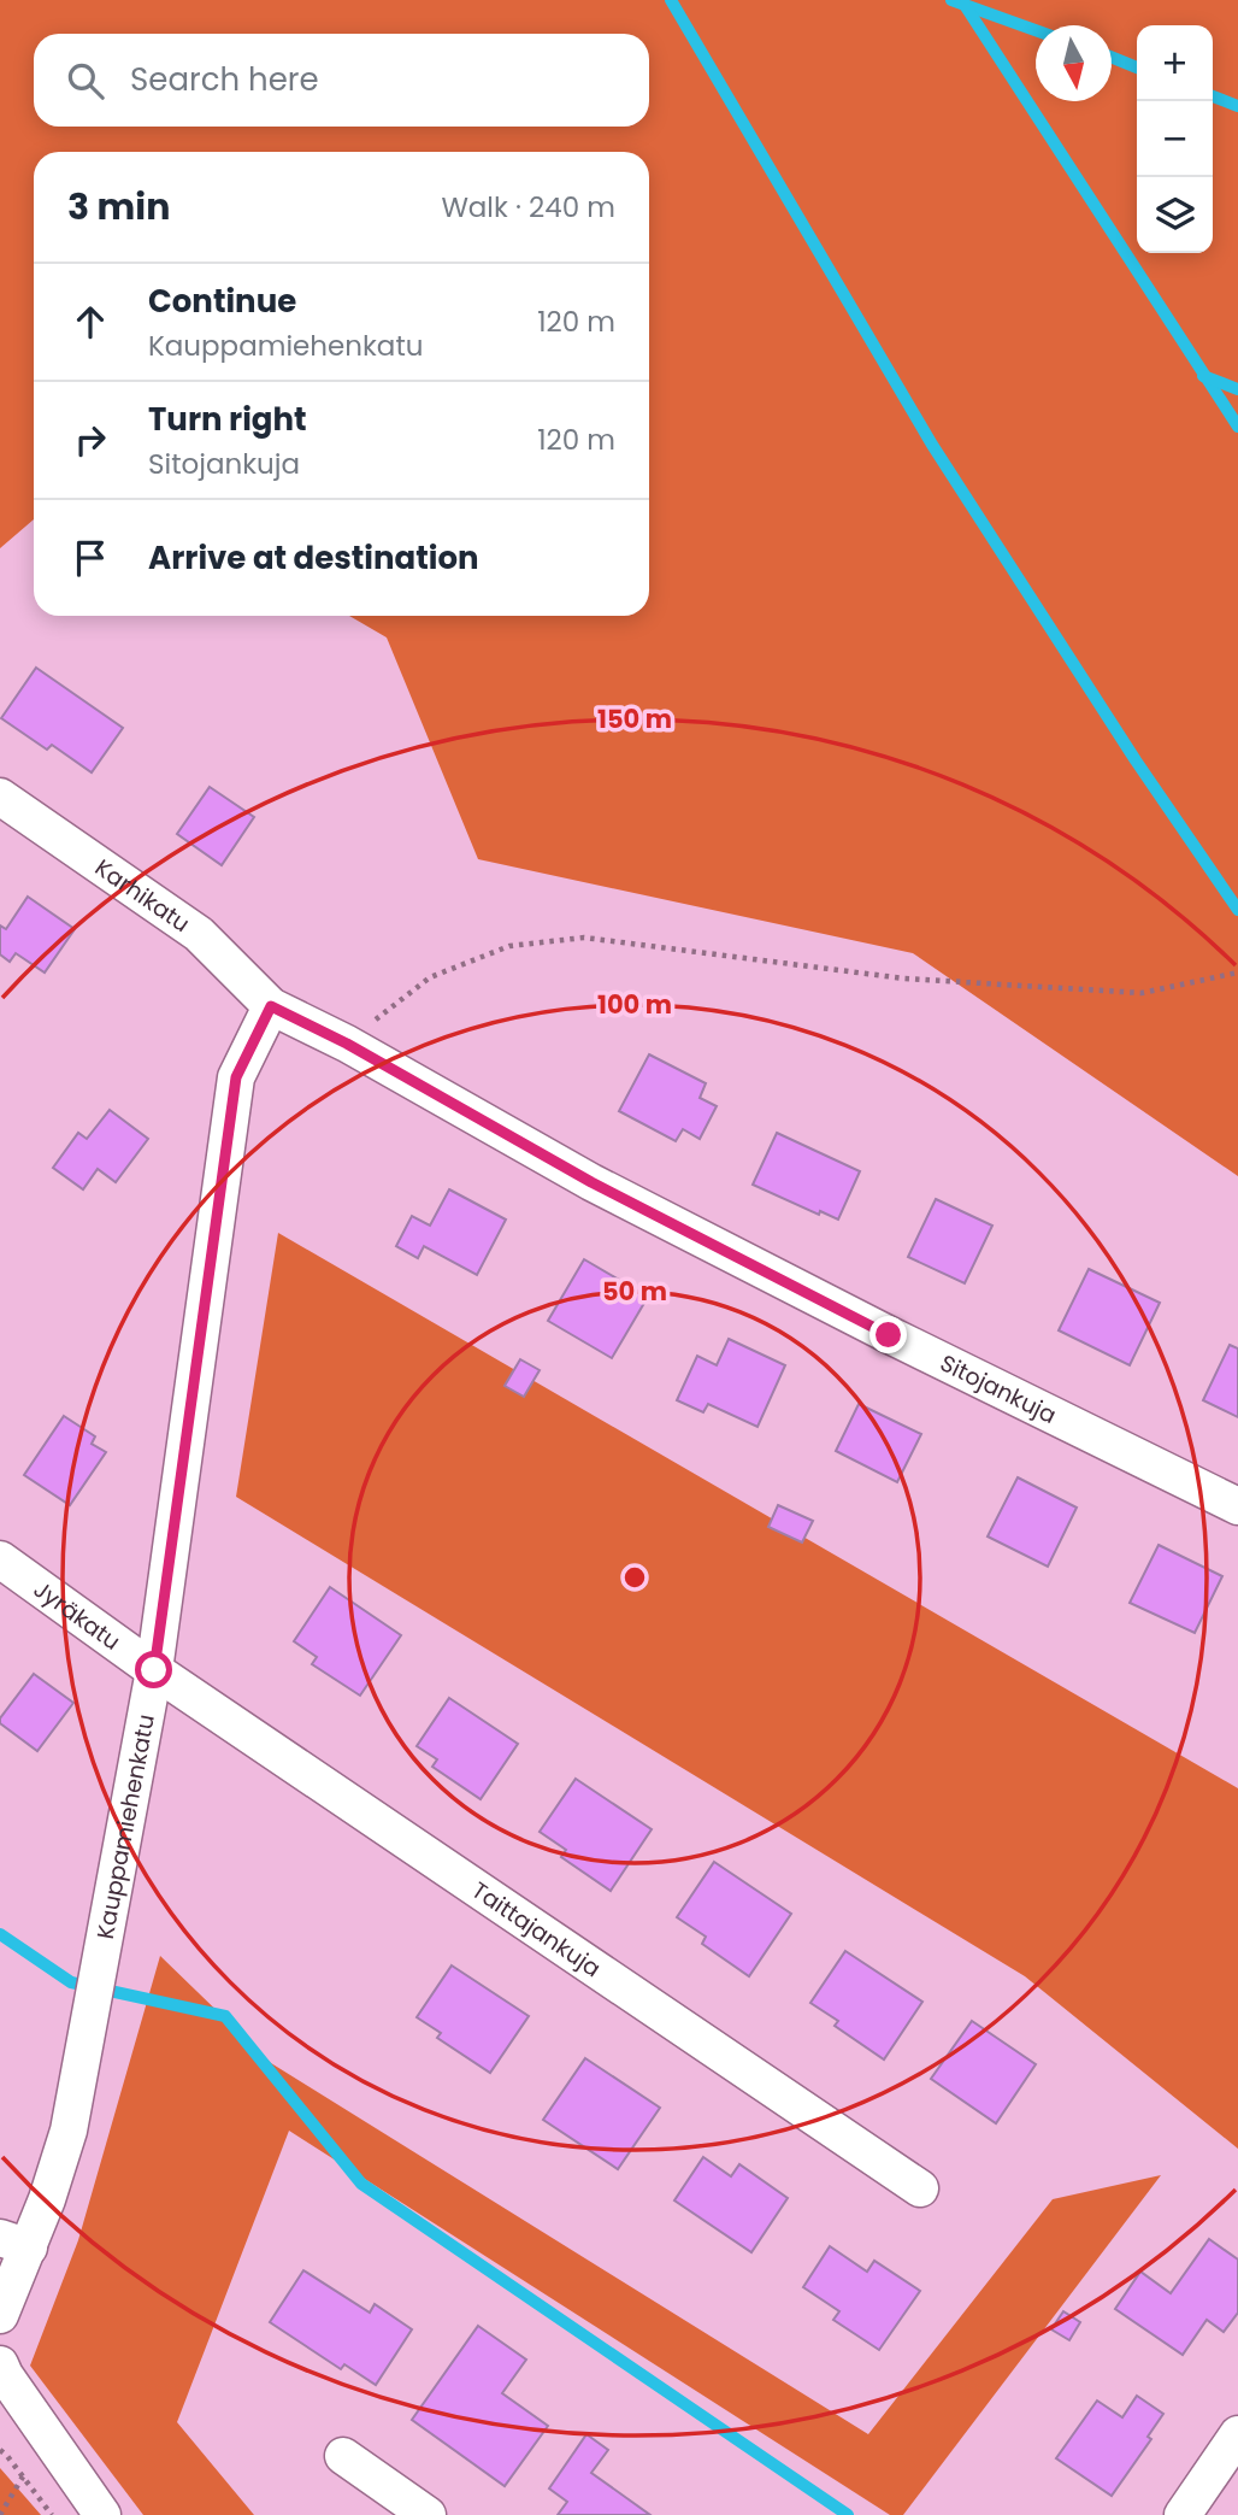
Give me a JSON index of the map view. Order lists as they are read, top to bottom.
{
  "streets": {
    "street": [
      "Karhikatu",
      "Sitojankuja",
      "Jyräkatu",
      "Kauppamiehenkatu",
      "Taittajankuja"
    ]
  },
  "crossings": [
    ["Karhikatu", "Sitojankuja"],
    ["Karhikatu", "Kauppamiehenkatu"],
    ["Sitojankuja", "Kauppamiehenkatu"],
    ["Jyräkatu", "Kauppamiehenkatu"],
    ["Jyräkatu", "Taittajankuja"],
    ["Kauppamiehenkatu", "Taittajankuja"]
  ],
  "north": "bottom",
  "page": {
    "map_buttons": ["+", "−"],
    "search": "Search here",
    "heading": ["3 min", "Walk · 240 m"],
    "list": [
      ["Continue", "Kauppamiehenkatu", "120 m"],
      ["Turn right", "Sitojankuja", "120 m"],
      "Arrive at destination"
    ]
  },
  "rings": ["150 m", "100 m", "50 m"]
}
